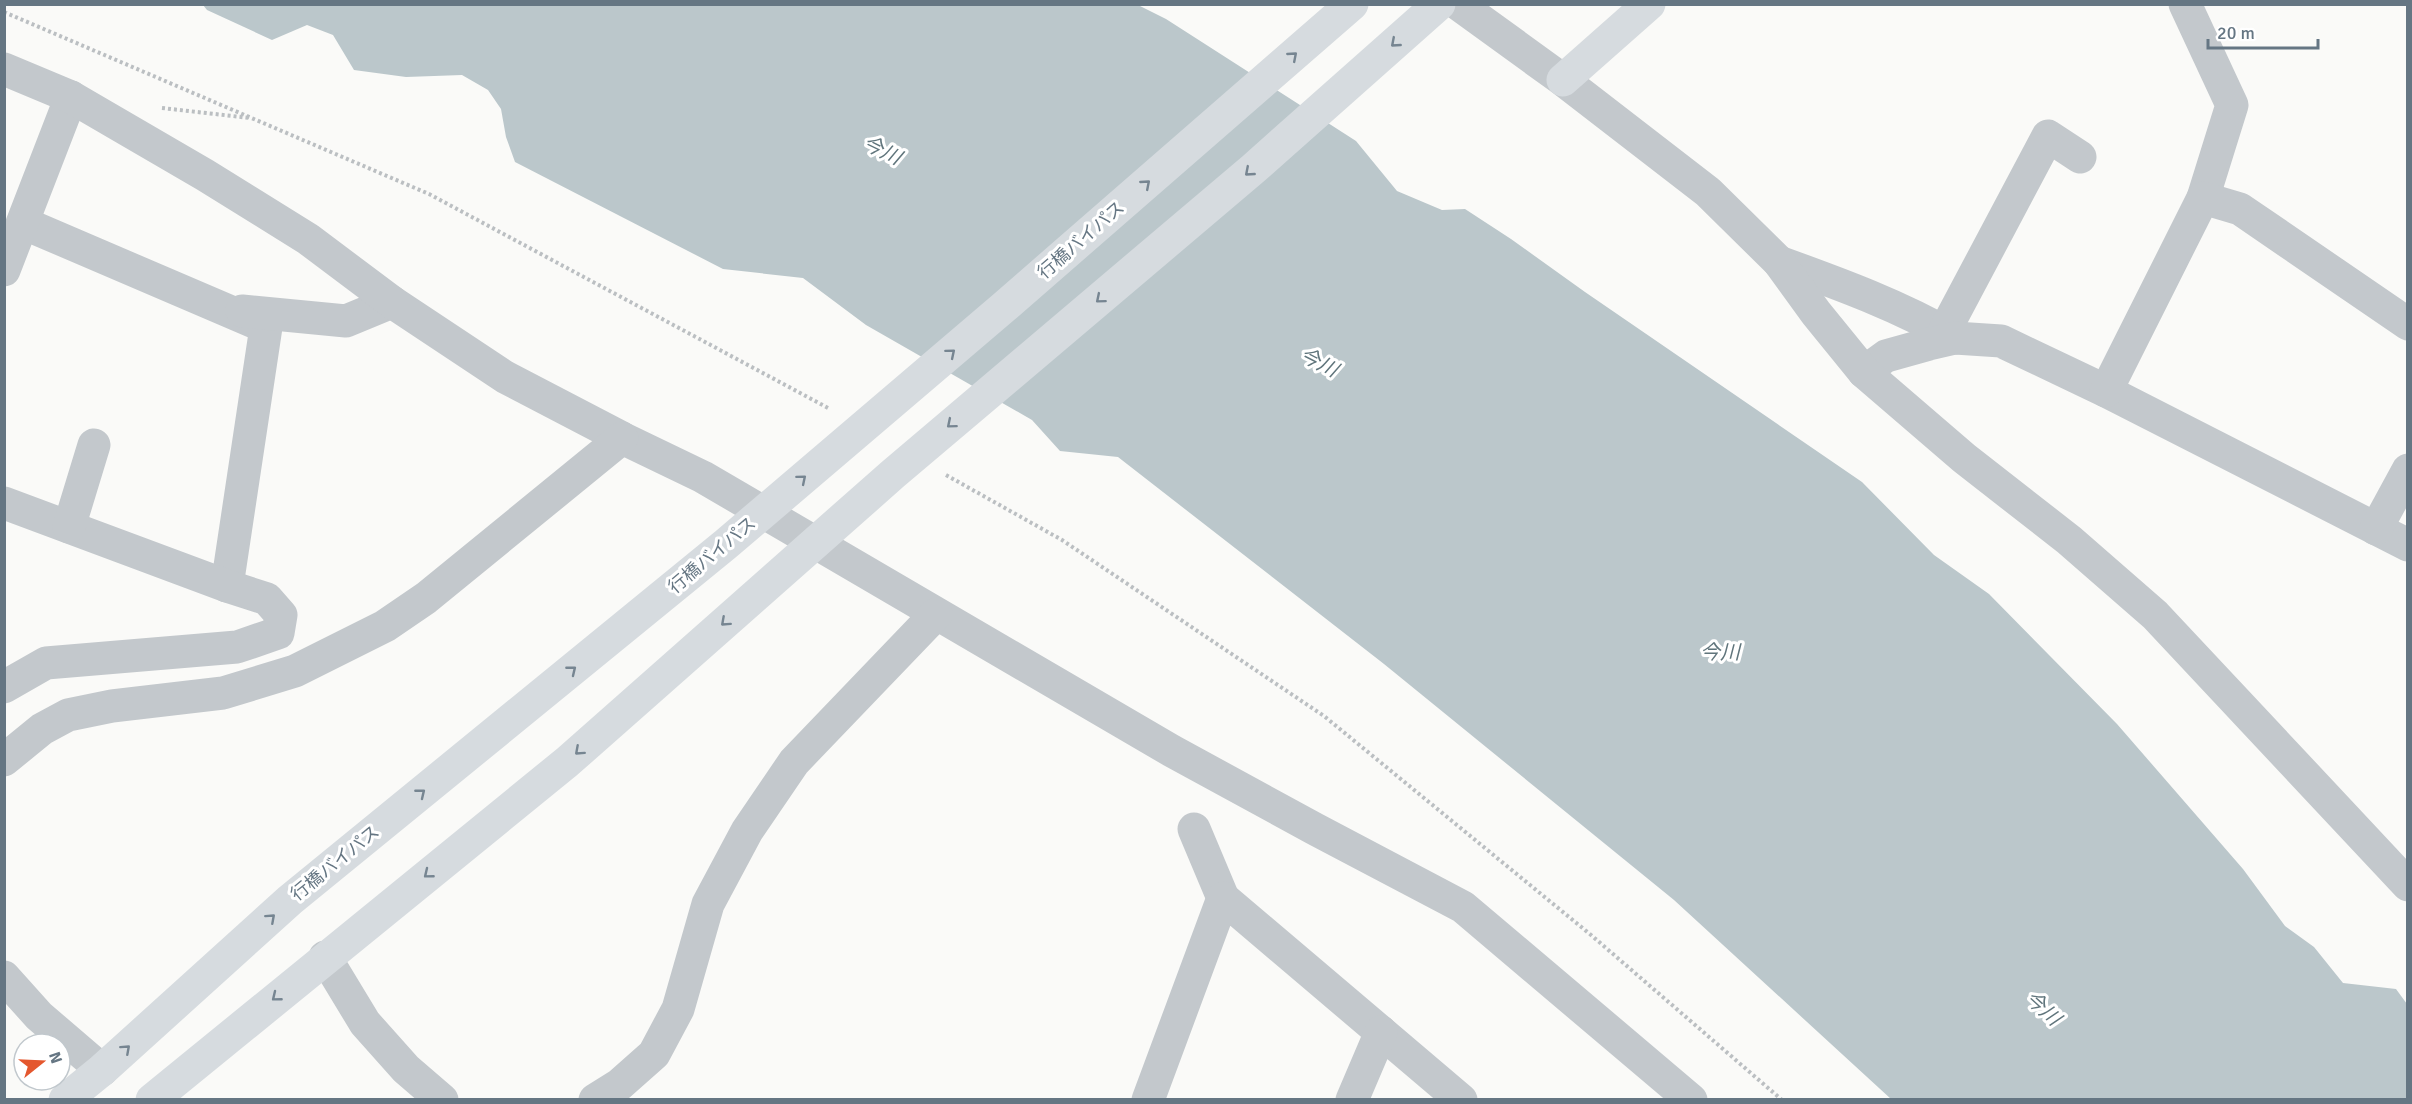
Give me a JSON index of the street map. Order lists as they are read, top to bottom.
{
  "streets": {
    "highway": ["行橋バイパス"]
  },
  "water": ["今川"],
  "scale_bar": "20 m",
  "north": "right"
}
